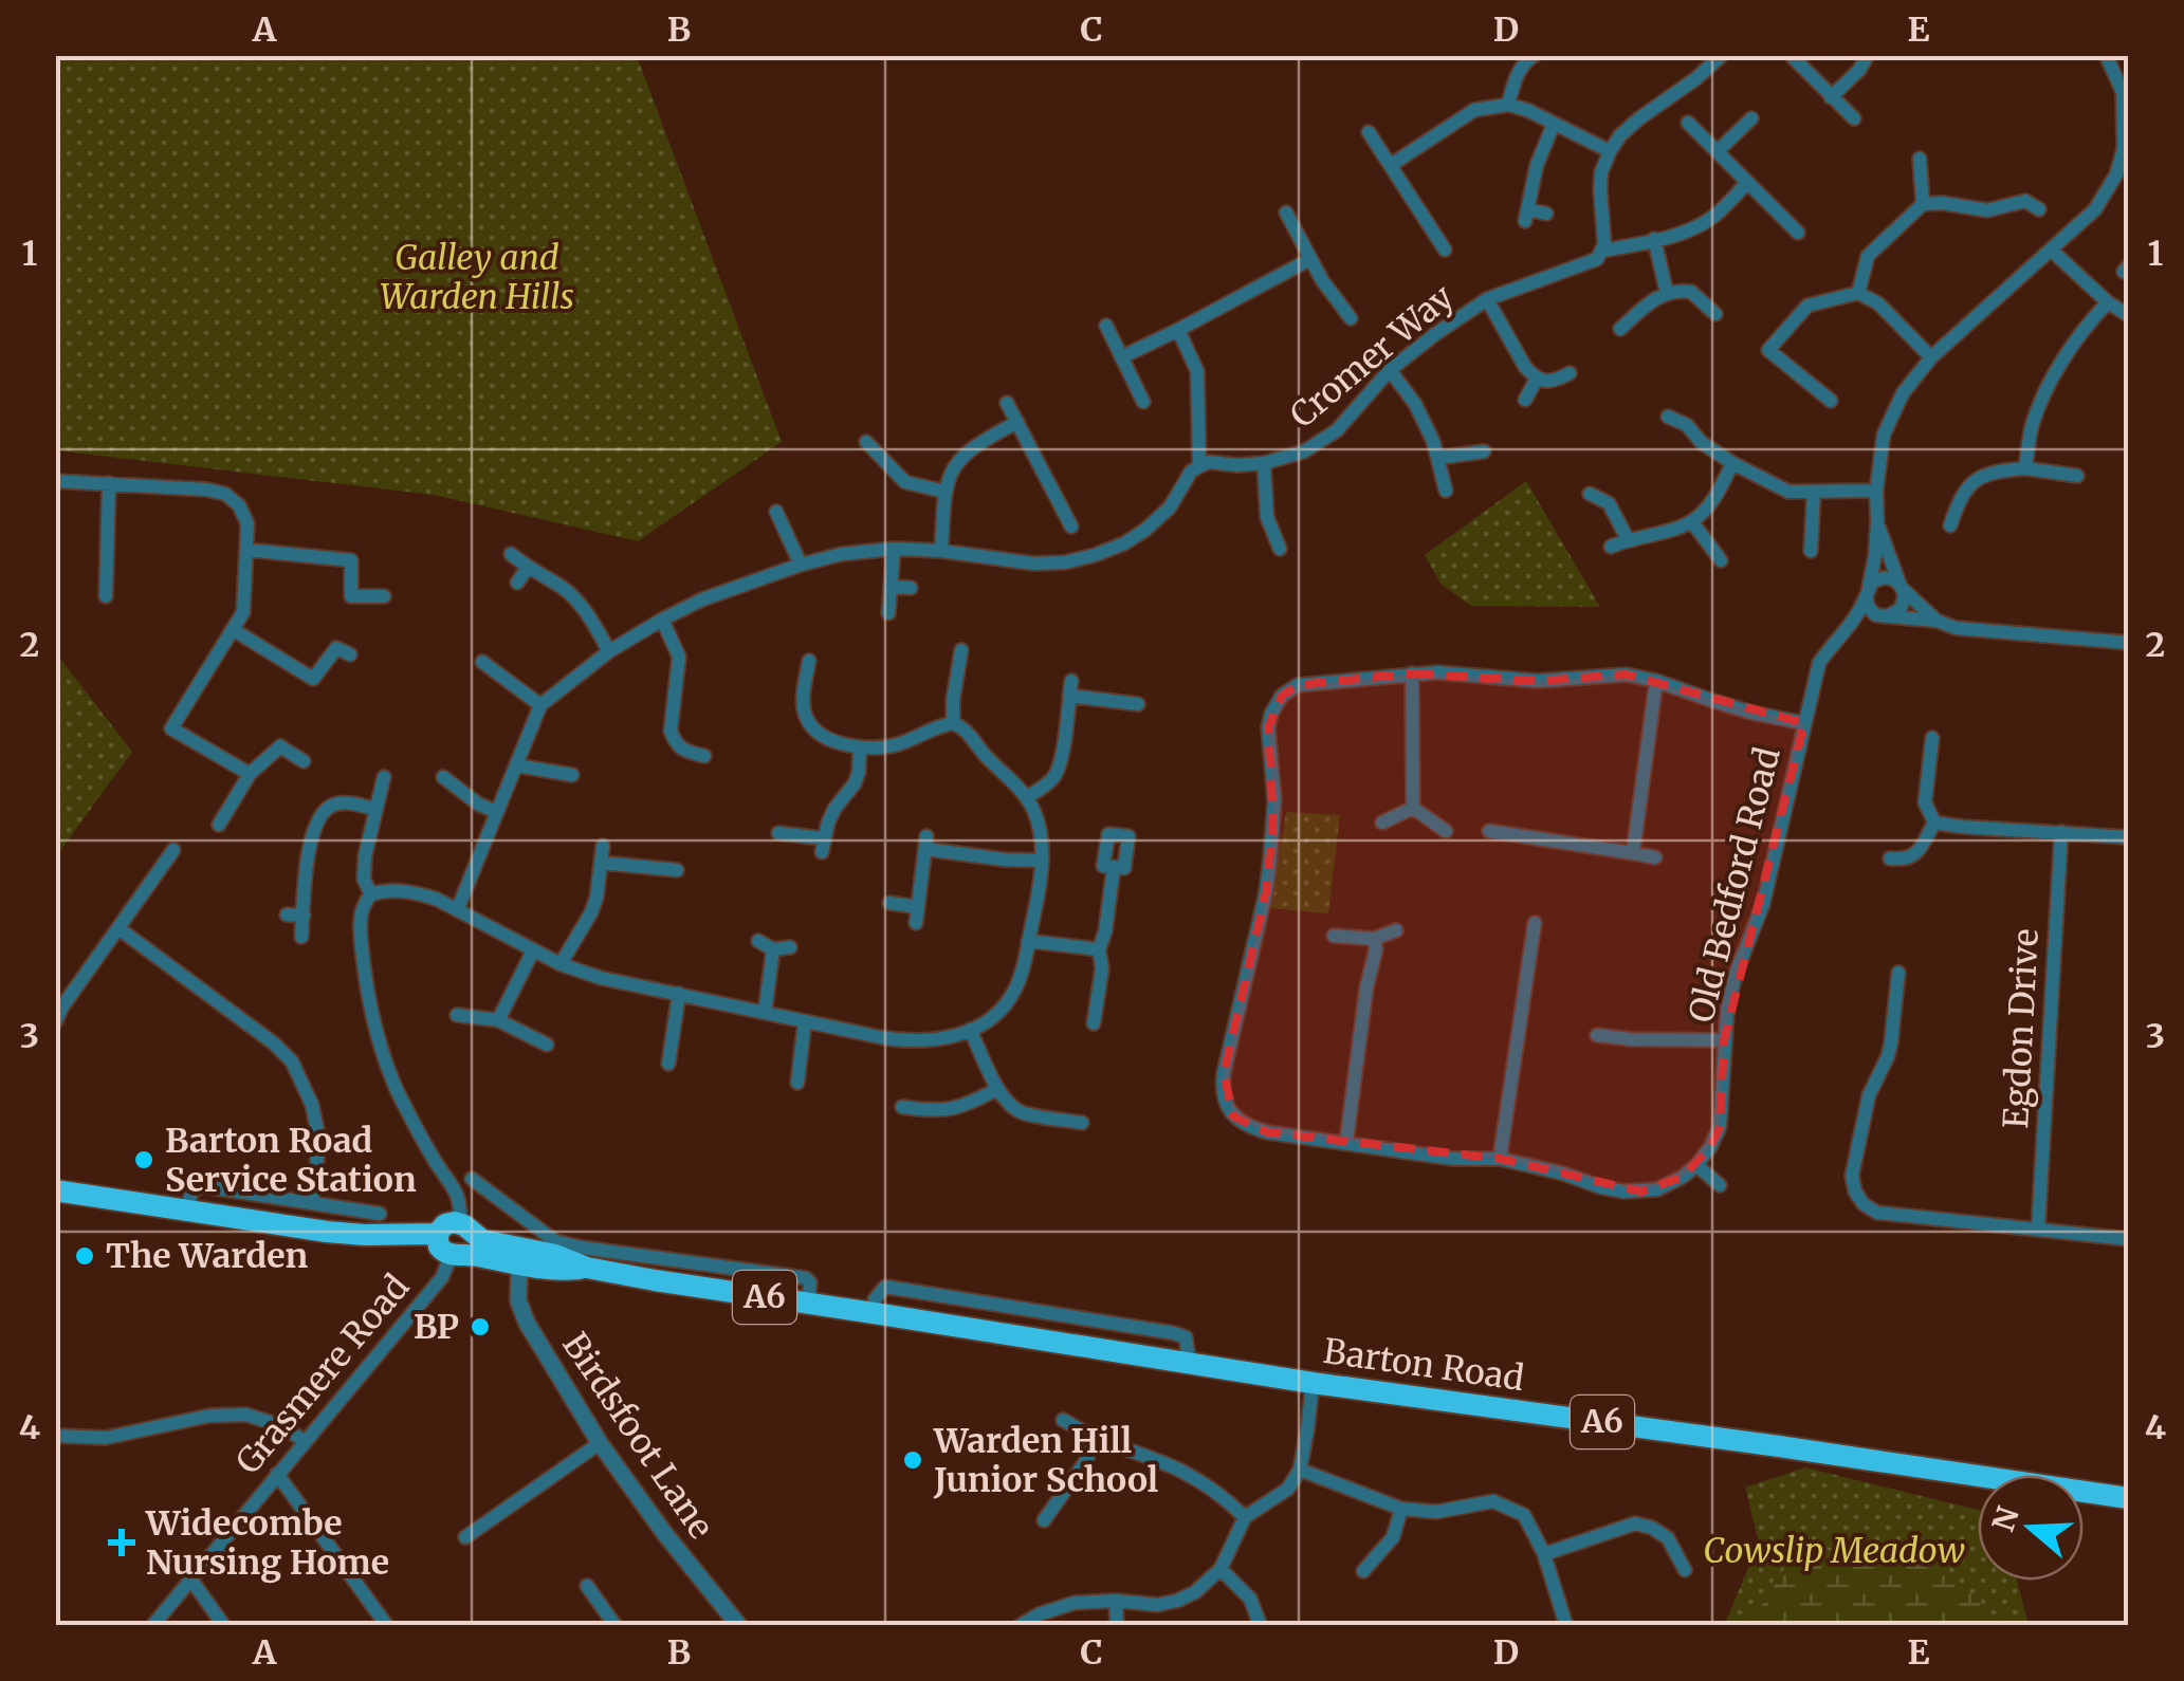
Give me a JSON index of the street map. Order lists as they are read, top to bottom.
{
  "streets": {
    "highway": ["A6", "Barton Road"],
    "street": [
      "Cromer Way",
      "Old Bedford Road",
      "Egdon Drive",
      "Grasmere Road",
      "Birdsfoot Lane"
    ]
  },
  "crossings": [
    ["Barton Road", "Grasmere Road"],
    ["Barton Road", "Birdsfoot Lane"]
  ],
  "parks": ["Galley and Warden Hills", "Cowslip Meadow"],
  "places": {
    "other": [
      "Barton Road Service Station",
      "The Warden",
      "BP",
      "Warden Hill Junior School"
    ],
    "health": ["Widecombe Nursing Home"]
  },
  "north": "left",
  "grid": {
    "columns": [
      "A",
      "B",
      "C",
      "D",
      "E"
    ],
    "rows": [
      "1",
      "2",
      "3",
      "4"
    ]
  }
}
